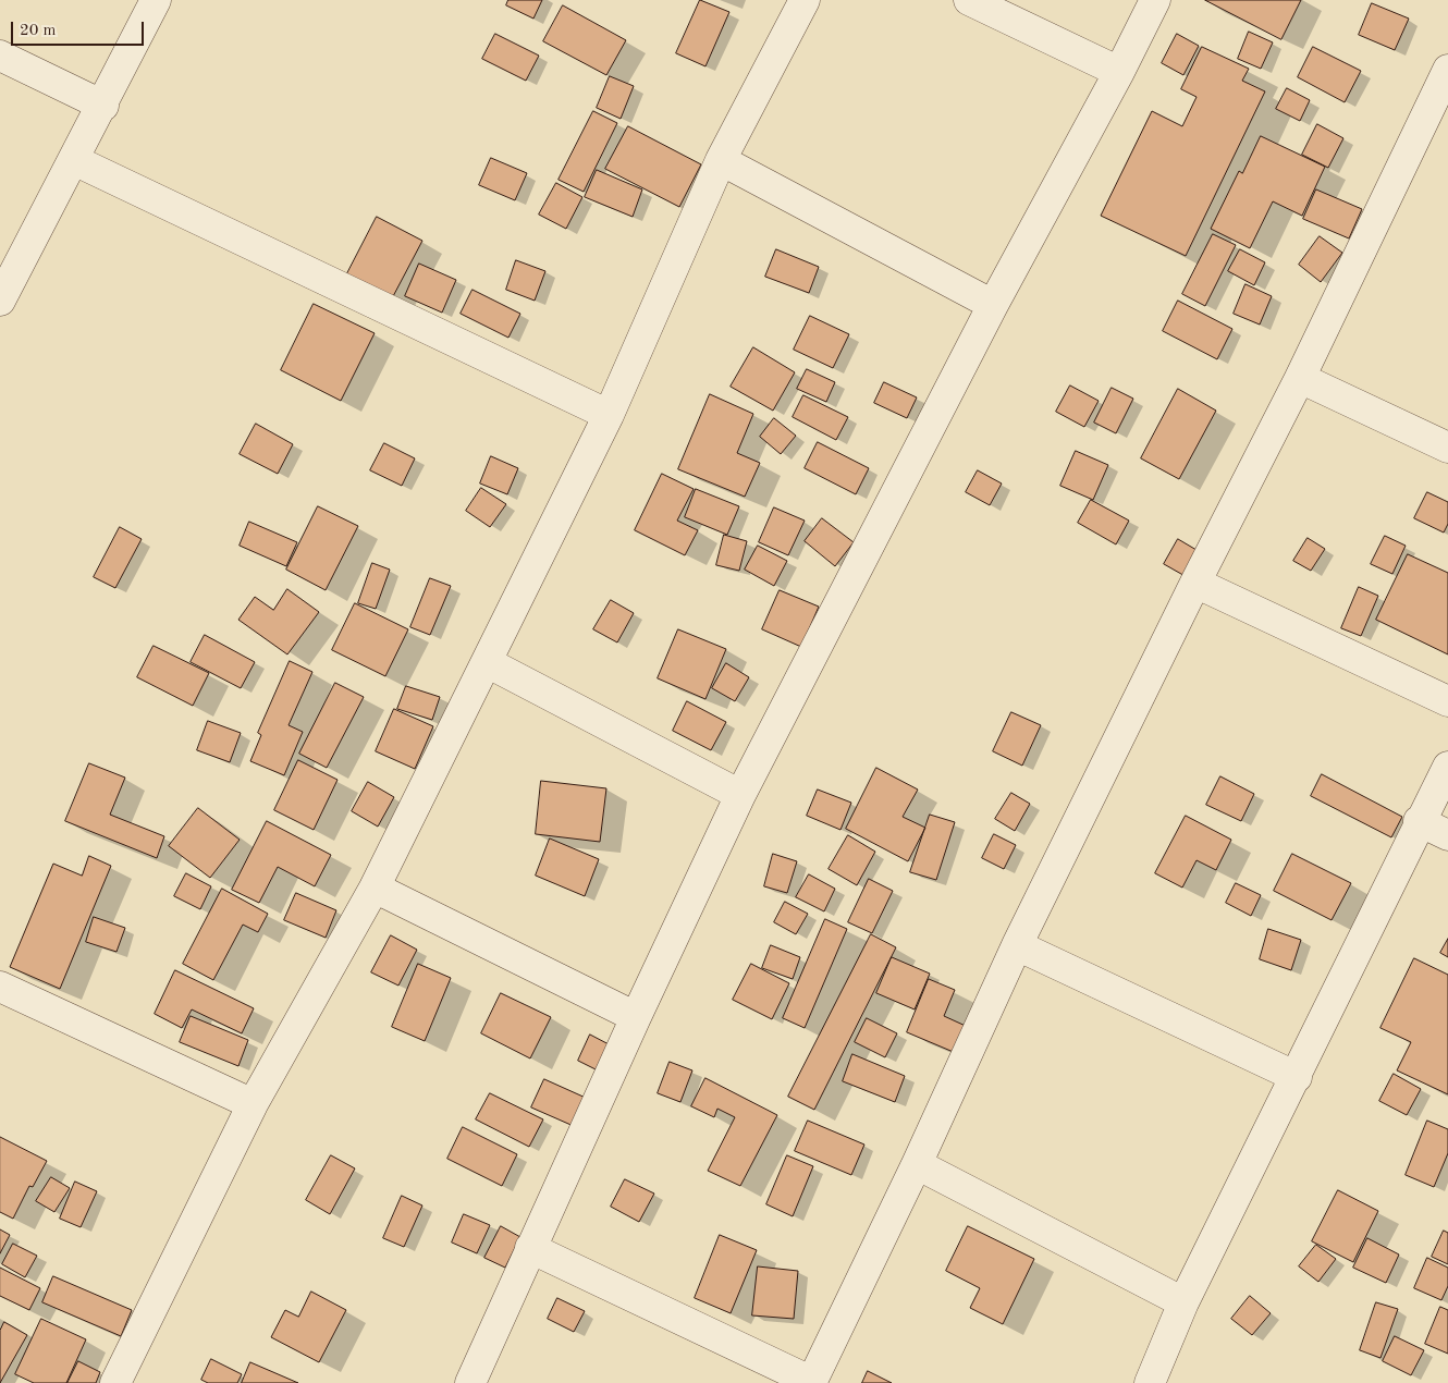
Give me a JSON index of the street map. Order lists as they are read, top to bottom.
{
  "scale_bar": "20 m"
}
